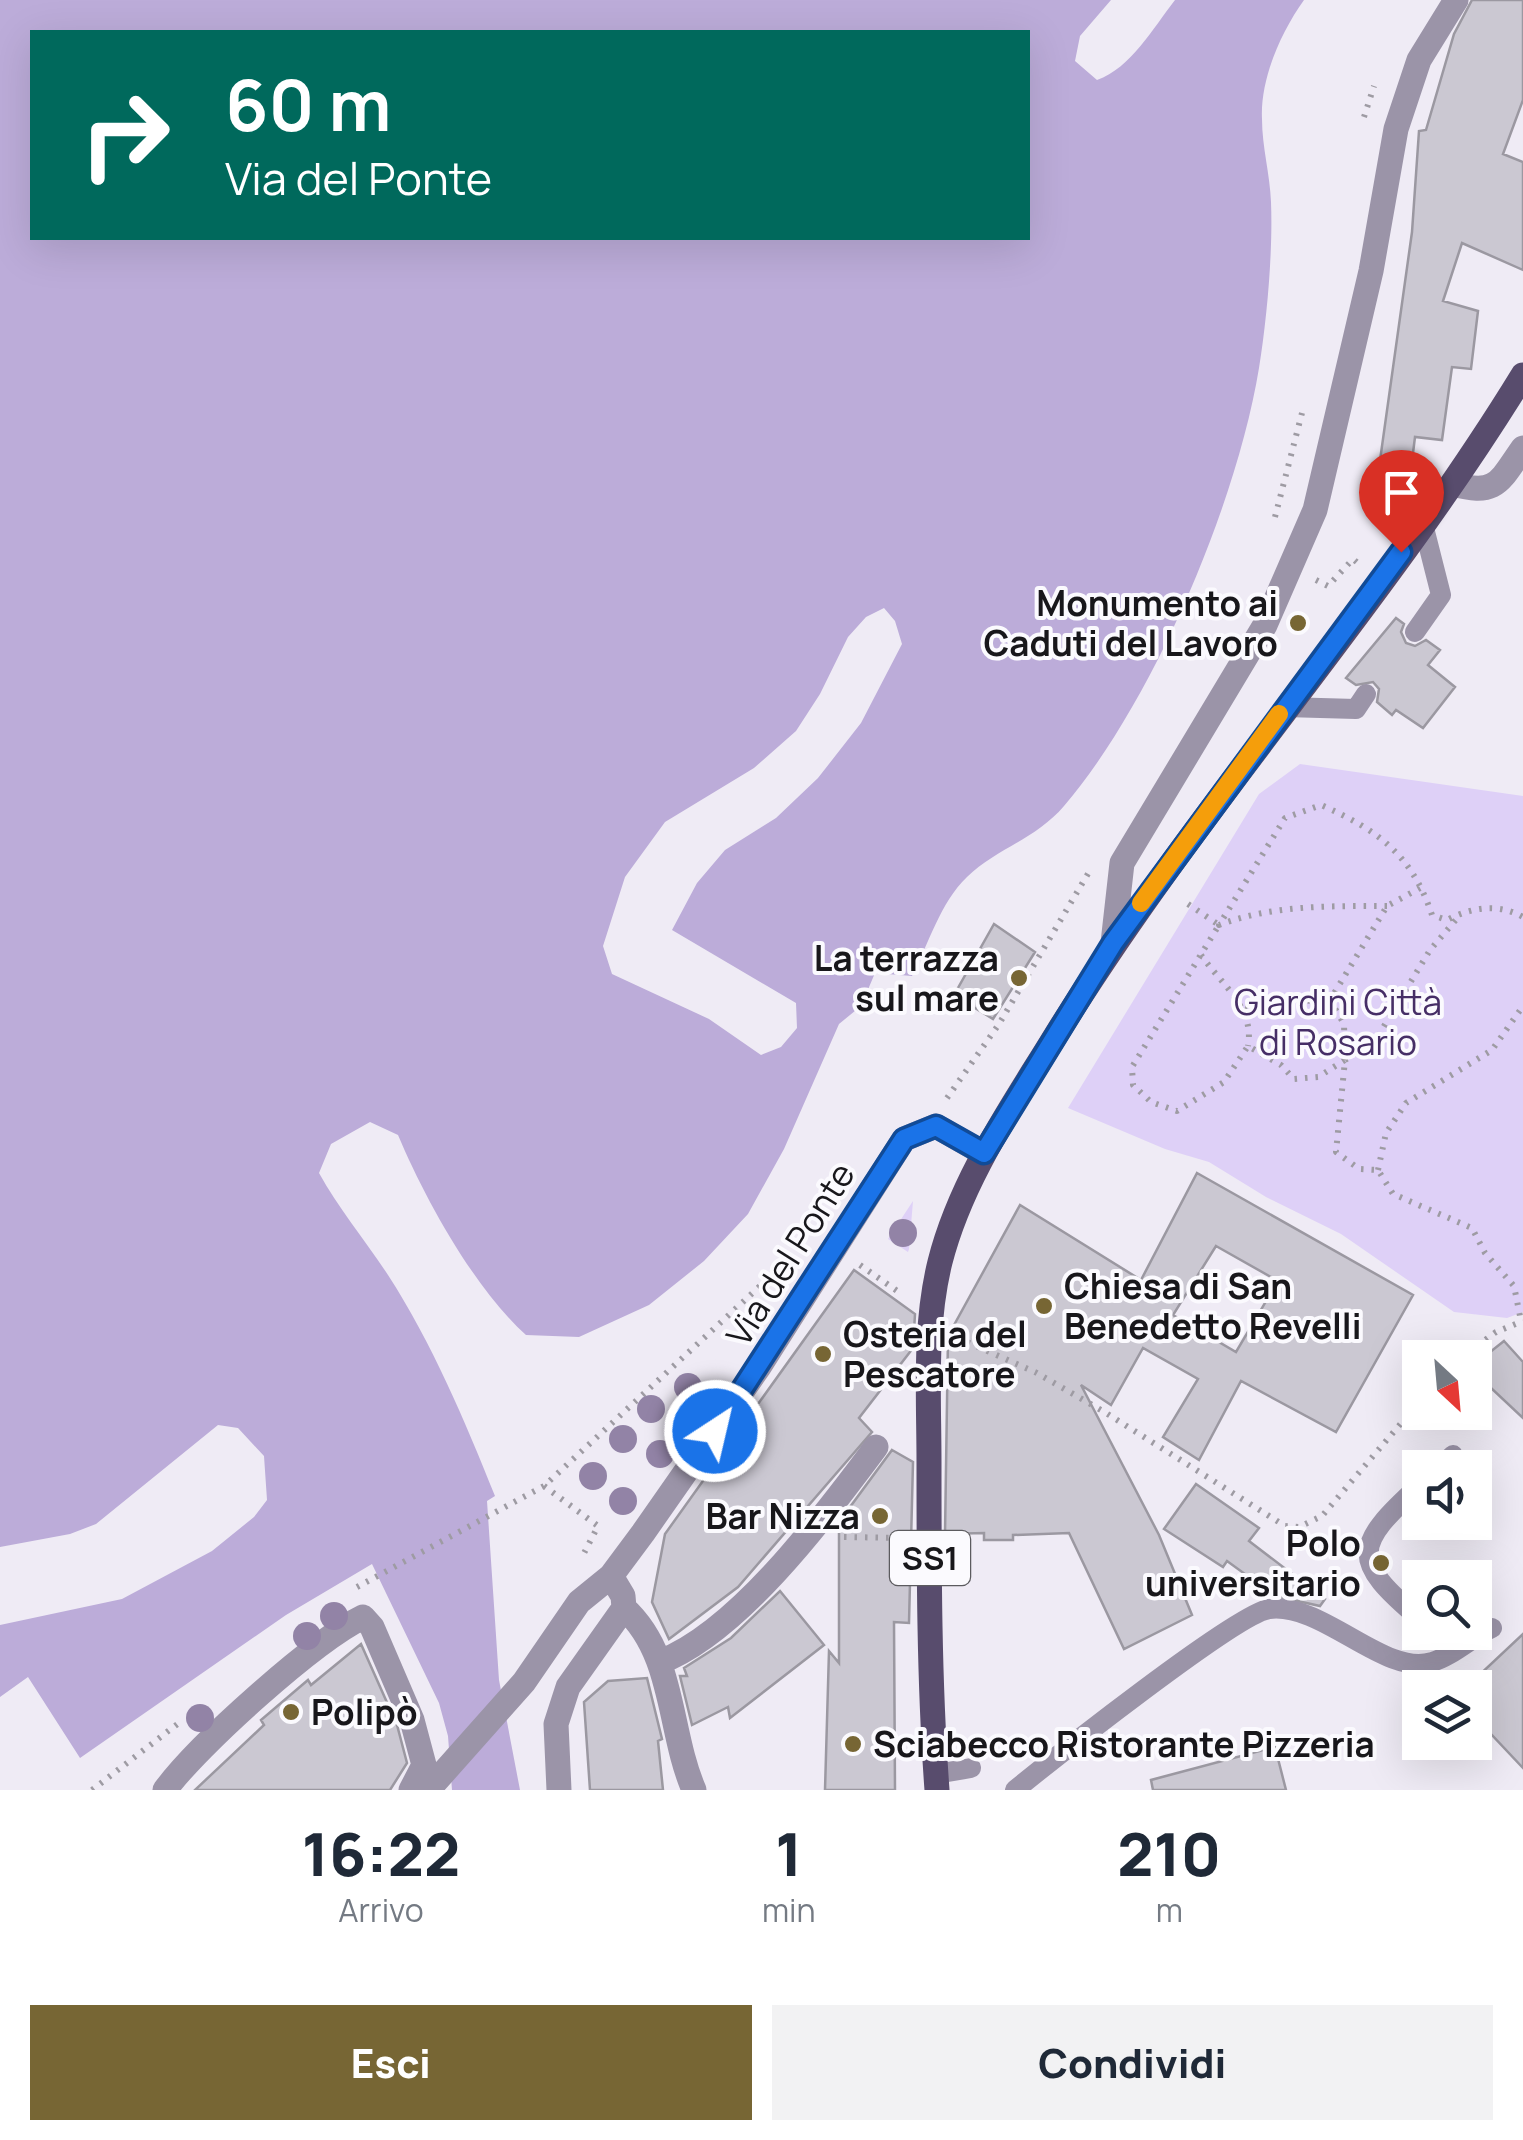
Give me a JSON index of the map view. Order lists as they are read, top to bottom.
{
  "streets": {
    "main road": ["SS1"],
    "street": ["Via del Ponte"]
  },
  "crossings": [
    ["Via del Ponte", "SS1"]
  ],
  "parks": ["Giardini Città di Rosario"],
  "places": [
    "Monumento ai Caduti del Lavoro",
    "La terrazza sul mare",
    "Chiesa di San Benedetto Revelli",
    "Osteria del Pescatore",
    "Bar Nizza",
    "Polo universitario",
    "Polipò",
    "Sciabecco Ristorante Pizzeria"
  ],
  "north": "bottom right",
  "page": {
    "turn": ["60 m", "Via del Ponte"],
    "eta": [
      "16:22",
      "Arrivo",
      "1",
      "min",
      "210",
      "m"
    ],
    "buttons": ["Esci", "Condividi"]
  }
}
